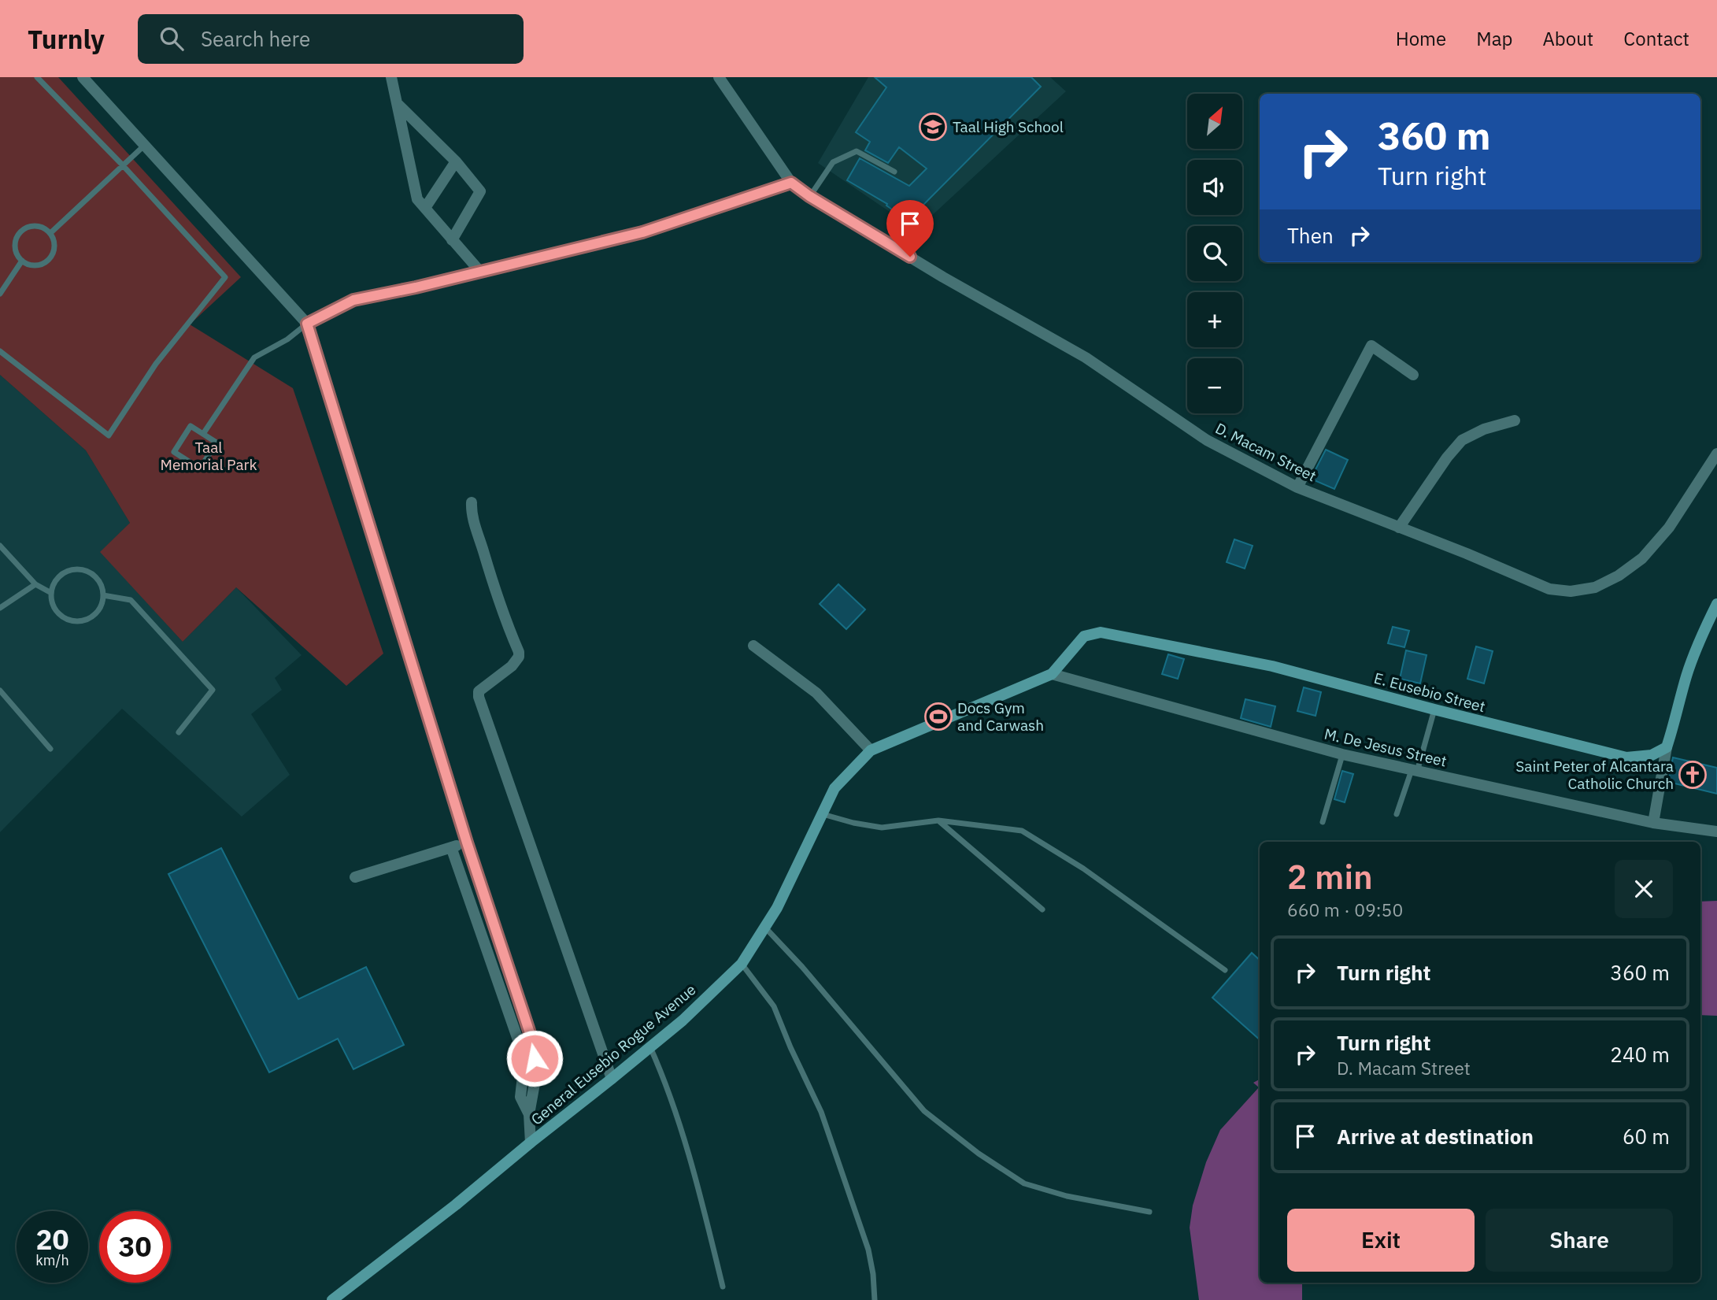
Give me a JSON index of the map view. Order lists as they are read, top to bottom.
{
  "streets": {
    "main road": ["E. Eusebio Street", "General Eusebio Rogue Avenue"],
    "street": ["D. Macam Street", "M. De Jesus Street"]
  },
  "crossings": [
    ["E. Eusebio Street", "M. De Jesus Street"],
    ["E. Eusebio Street", "General Eusebio Rogue Avenue"],
    ["M. De Jesus Street", "General Eusebio Rogue Avenue"]
  ],
  "parks": ["Taal Memorial Park"],
  "places": {
    "school or university": ["Taal High School"],
    "sports": ["Docs Gym and Carwash"],
    "church": ["Saint Peter of Alcantara Catholic Church"]
  },
  "north": "top right",
  "page": {
    "header": "Turnly",
    "search": "Search here",
    "nav": [
      "Home",
      "Map",
      "About",
      "Contact"
    ],
    "map_buttons": ["+", "−"],
    "turn": ["360 m", "Turn right"],
    "then": "Then",
    "heading": ["2 min", "660 m · 09:50"],
    "list": [
      {
        "name": "Turn right",
        "value": "360 m"
      },
      {
        "name": "Turn right",
        "note": "D. Macam Street",
        "value": "240 m"
      },
      {
        "name": "Arrive at destination",
        "value": "60 m"
      }
    ],
    "buttons": ["Exit", "Share"],
    "speed": "20 km/h",
    "limit": "30"
  }
}
